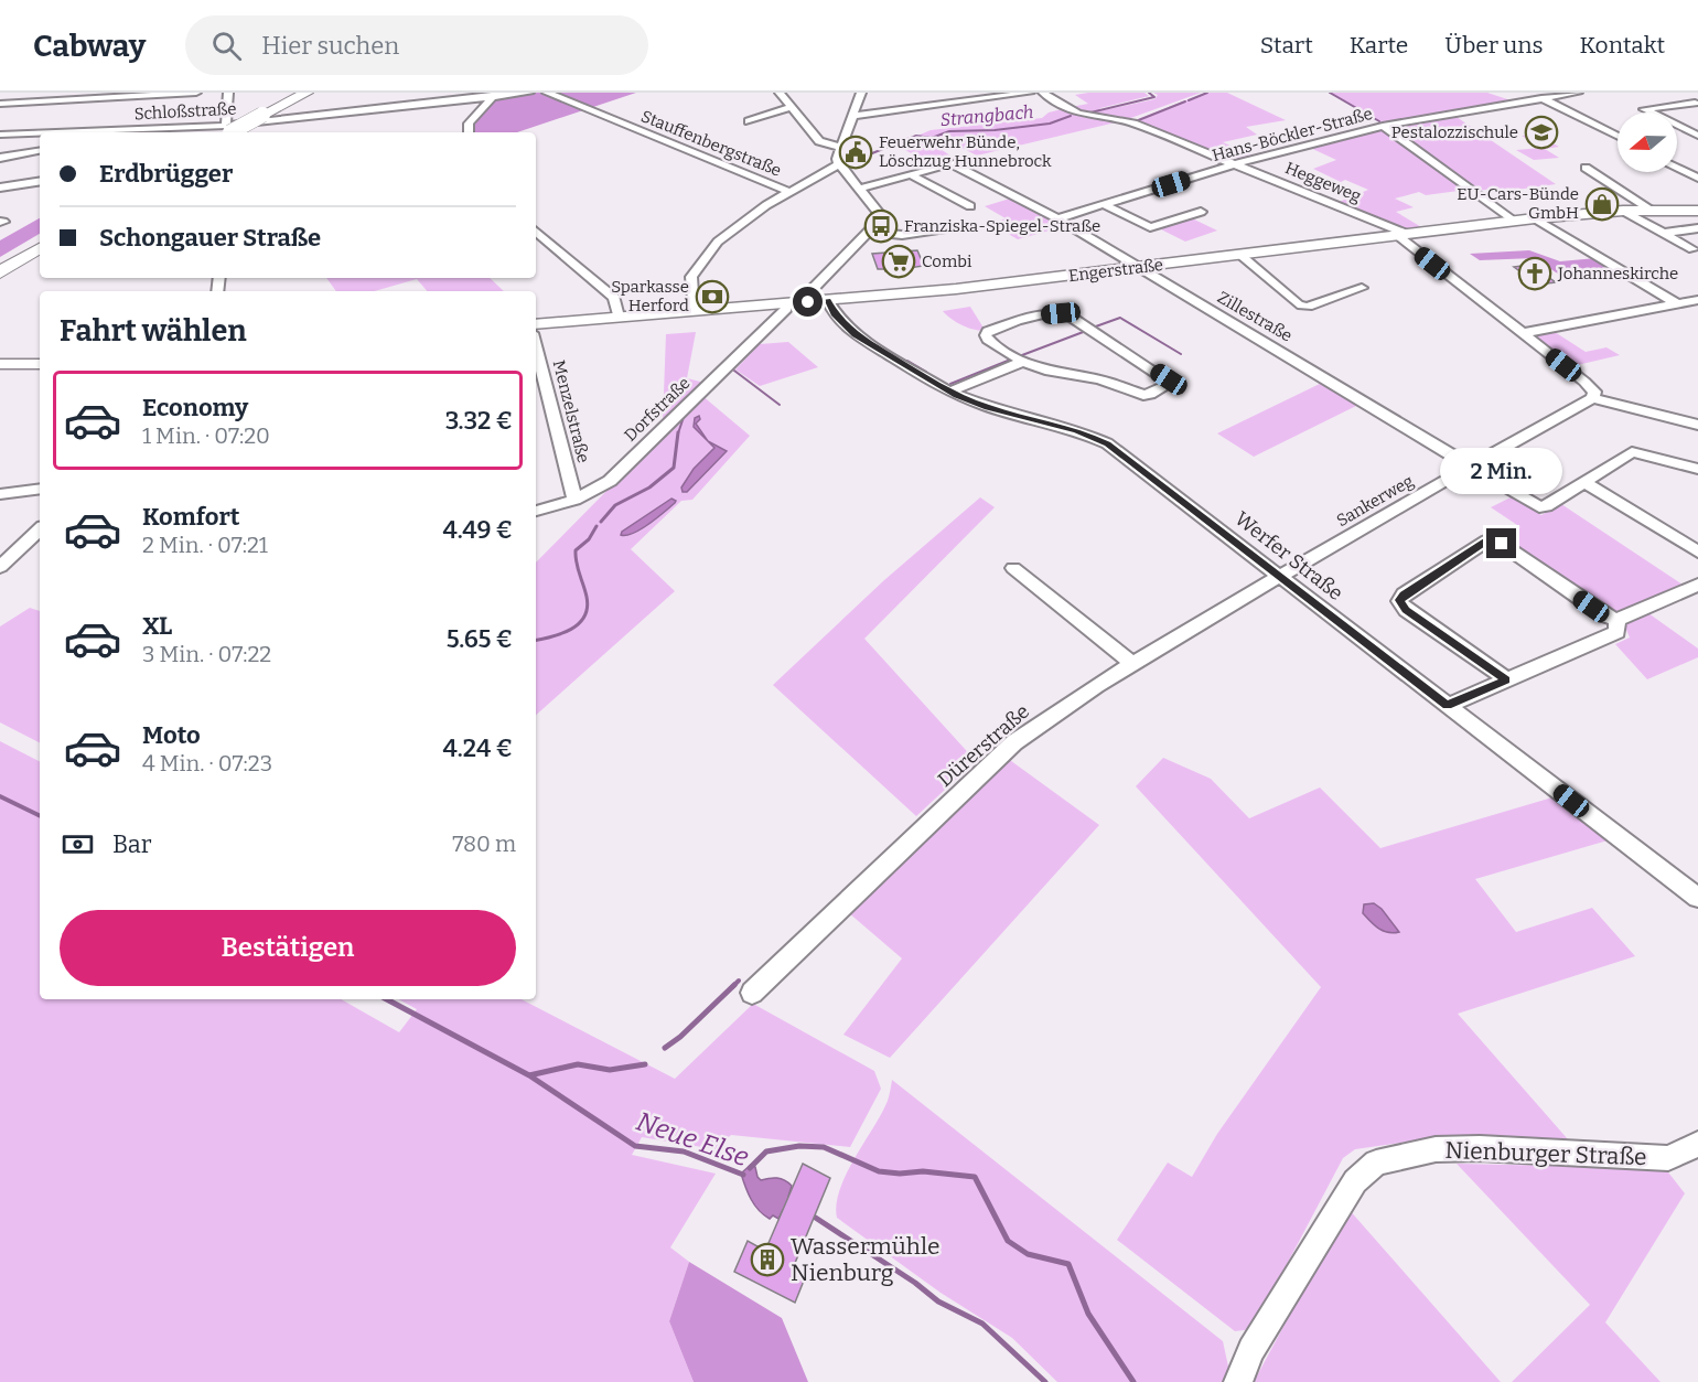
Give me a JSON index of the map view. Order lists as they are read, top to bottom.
{
  "streets": {
    "main road": ["Engerstraße"],
    "street": [
      "Schloßstraße",
      "Hans-Böckler-Straße",
      "Stauffenbergstraße",
      "Heggeweg",
      "Zillestraße",
      "Dorfstraße",
      "Menzelstraße",
      "Sankerweg",
      "Werfer Straße",
      "Dürerstraße",
      "Nienburger Straße"
    ]
  },
  "crossings": [
    ["Hans-Böckler-Straße", "Heggeweg"],
    ["Hans-Böckler-Straße", "Zillestraße"],
    ["Heggeweg", "Engerstraße"],
    ["Heggeweg", "Sankerweg"],
    ["Engerstraße", "Zillestraße"],
    ["Engerstraße", "Dorfstraße"],
    ["Engerstraße", "Werfer Straße"],
    ["Zillestraße", "Sankerweg"],
    ["Dorfstraße", "Menzelstraße"],
    ["Sankerweg", "Werfer Straße"],
    ["Sankerweg", "Dürerstraße"],
    ["Werfer Straße", "Dürerstraße"]
  ],
  "water": ["Strangbach", "Neue Else"],
  "places": {
    "school or university": ["Pestalozzischule"],
    "public building": ["Feuerwehr Bünde, Löschzug Hunnebrock"],
    "shop": ["EU-Cars-Bünde GmbH"],
    "bus stop": ["Franziska-Spiegel-Straße"],
    "supermarket": ["Combi"],
    "church": ["Johanneskirche"],
    "bank": ["Sparkasse Herford"],
    "building": ["Wassermühle Nienburg"]
  },
  "north": "left",
  "page": {
    "header": "Cabway",
    "search": "Hier suchen",
    "nav": [
      "Start",
      "Karte",
      "Über uns",
      "Kontakt"
    ],
    "banner": ["Erdbrügger", "Schongauer Straße"],
    "heading": "Fahrt wählen",
    "list": [
      {
        "name": "Economy",
        "note": "1 Min. · 07:20",
        "value": "3.32 €"
      },
      {
        "name": "Komfort",
        "note": "2 Min. · 07:21",
        "value": "4.49 €"
      },
      {
        "name": "XL",
        "note": "3 Min. · 07:22",
        "value": "5.65 €"
      },
      {
        "name": "Moto",
        "note": "4 Min. · 07:23",
        "value": "4.24 €"
      }
    ],
    "bubble": "2 Min.",
    "pay": ["Bar", "780 m"],
    "buttons": "Bestätigen"
  }
}
